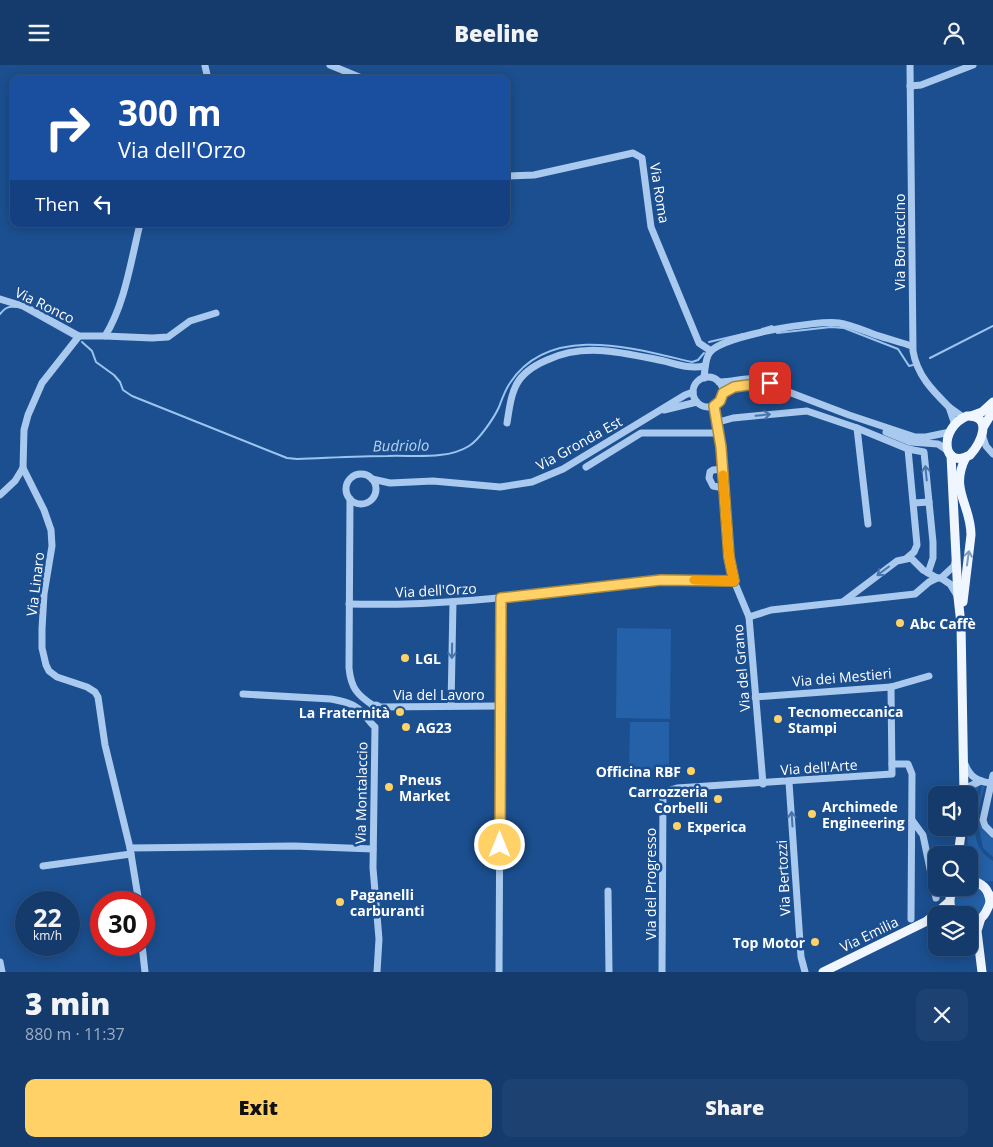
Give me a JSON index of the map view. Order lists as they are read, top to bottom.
{
  "streets": {
    "main road": ["Via Emilia"],
    "street": [
      "Via Roma",
      "Via Bornaccino",
      "Via Ronco",
      "Via Gronda Est",
      "Via Linaro",
      "Via dell'Orzo",
      "Via del Grano",
      "Via dei Mestieri",
      "Via del Lavoro",
      "Via dell'Arte",
      "Via Montalaccio",
      "Via Bertozzi",
      "Via del Progresso"
    ]
  },
  "crossings": [
    ["Via Ronco", "Via Linaro"],
    ["Via Gronda Est", "Via dell'Orzo"],
    ["Via Gronda Est", "Via del Grano"],
    ["Via Gronda Est", "Via del Lavoro"],
    ["Via dell'Orzo", "Via del Grano"],
    ["Via del Grano", "Via dei Mestieri"],
    ["Via del Grano", "Via dell'Arte"],
    ["Via dell'Arte", "Via Bertozzi"],
    ["Via dell'Arte", "Via del Progresso"],
    ["Via dell'Arte", "Via Emilia"]
  ],
  "one_way": ["Via Bertozzi"],
  "water": ["Budriolo"],
  "places": [
    "Abc Caffè",
    "LGL",
    "La Fraternità",
    "Tecnomeccanica Stampi",
    "AG23",
    "Officina RBF",
    "Pneus Market",
    "Carrozzeria Corbelli",
    "Archimede Engineering",
    "Experica",
    "Paganelli carburanti",
    "Top Motor"
  ],
  "page": {
    "header": "Beeline",
    "turn": ["300 m", "Via dell'Orzo"],
    "then": "Then",
    "speed": "22 km/h",
    "limit": "30",
    "heading": ["3 min", "880 m · 11:37"],
    "buttons": ["Exit", "Share"]
  }
}
